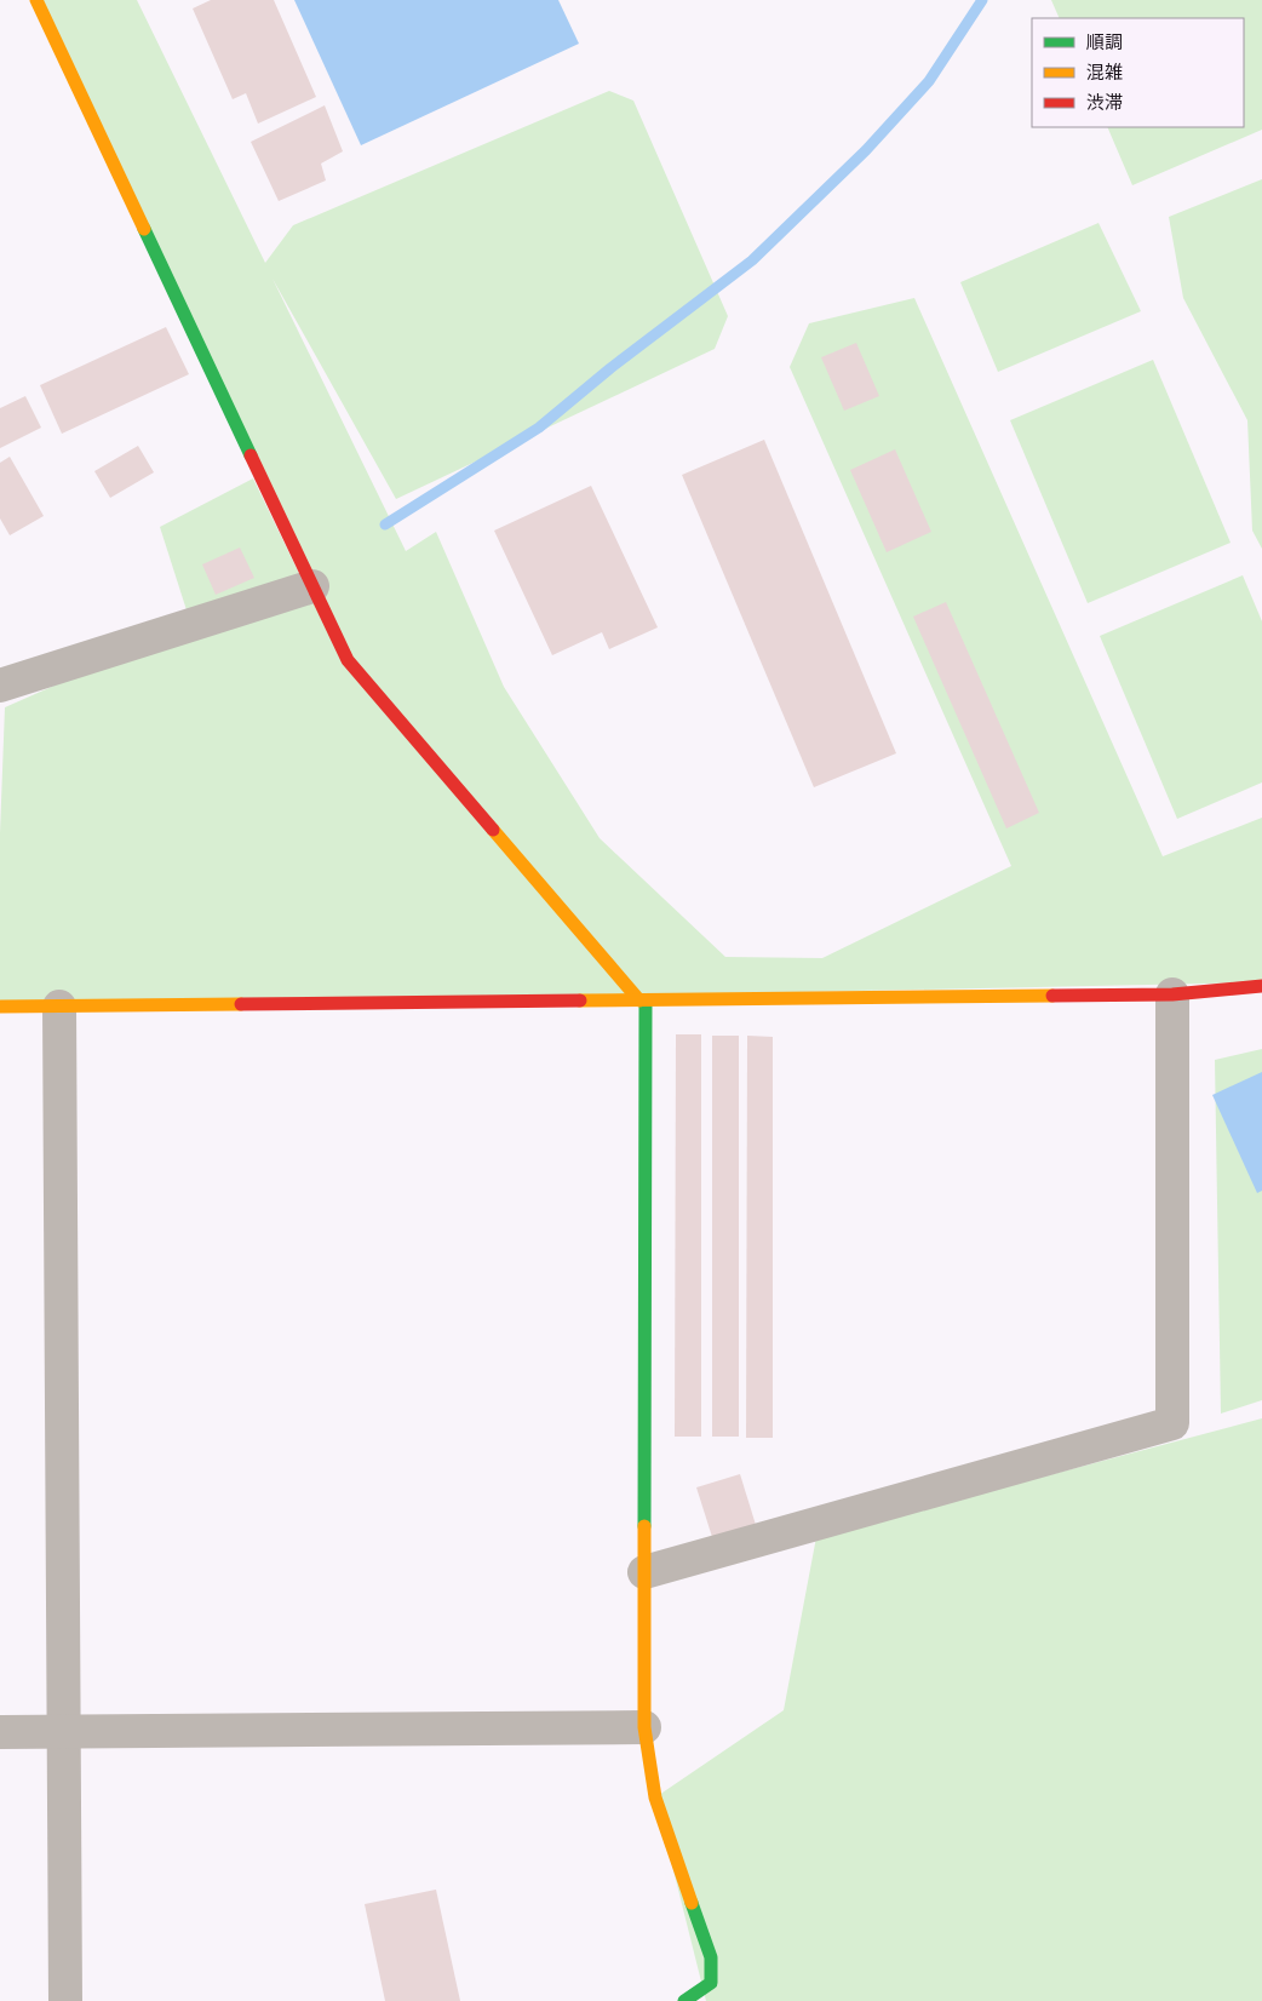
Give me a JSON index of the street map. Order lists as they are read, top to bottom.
{
  "legend": ["順調", "混雑", "渋滞"]
}
